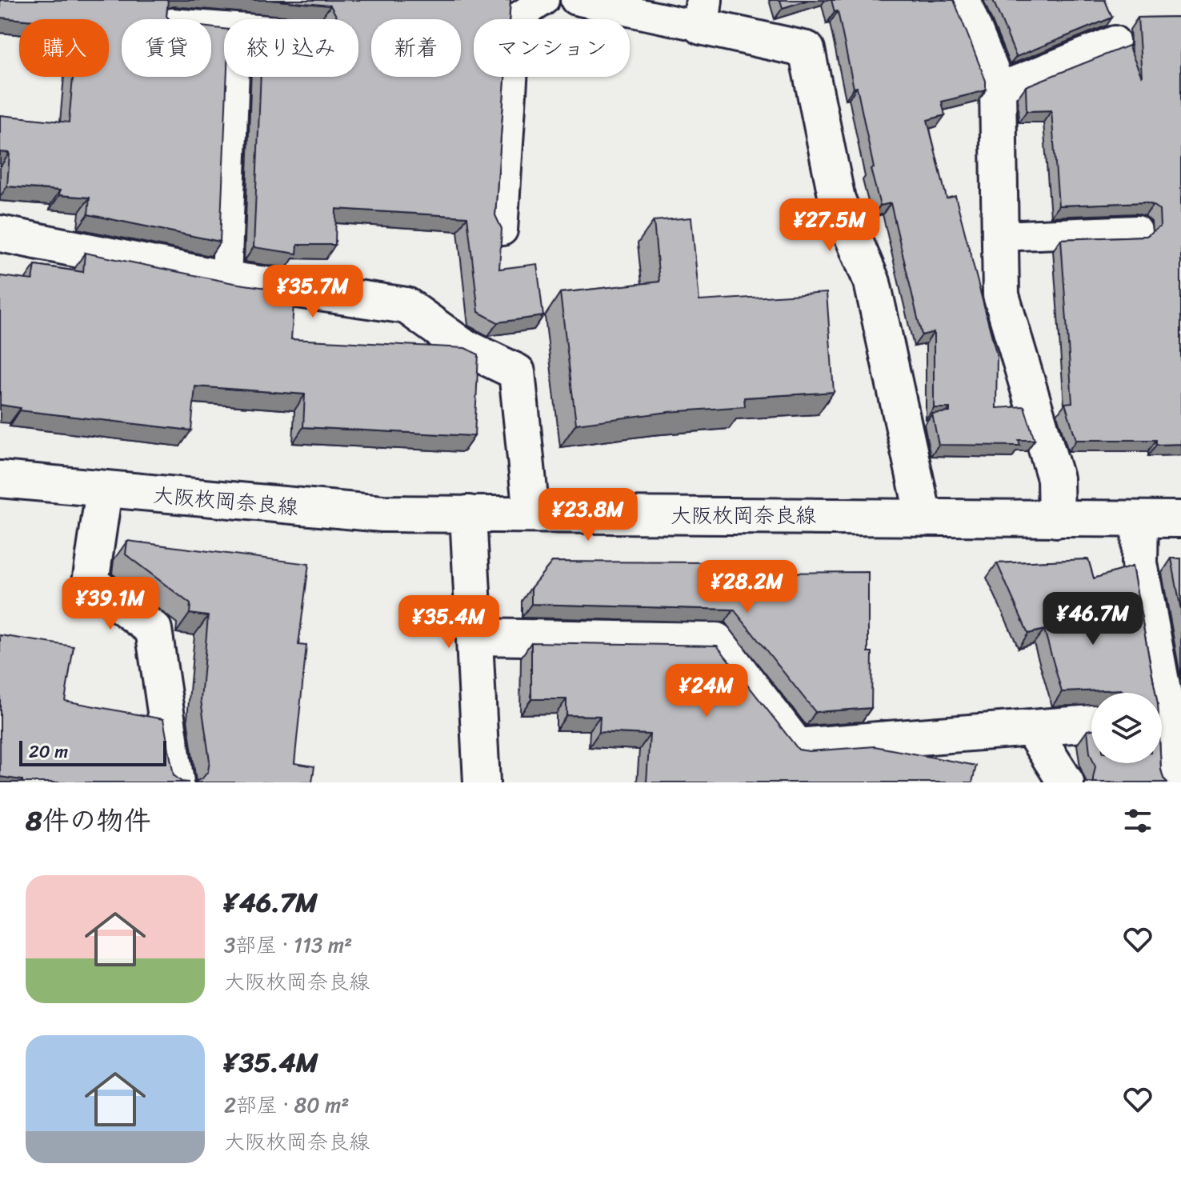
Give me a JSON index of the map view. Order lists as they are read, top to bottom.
{
  "streets": {
    "street": ["大阪枚岡奈良線"]
  },
  "scale_bar": "20 m",
  "page": {
    "chip": [
      "購入",
      "賃貸",
      "絞り込み",
      "新着",
      "マンション"
    ],
    "price": [
      "¥27.5M",
      "¥35.7M",
      "¥23.8M",
      "¥28.2M",
      "¥39.1M",
      "¥46.7M",
      "¥35.4M",
      "¥24M"
    ],
    "scale": "20 m",
    "heading": "8件の物件",
    "list": [
      {
        "name": "¥46.7M",
        "note": "3部屋 · 113 m² · 大阪枚岡奈良線"
      },
      {
        "name": "¥35.4M",
        "note": "2部屋 · 80 m² · 大阪枚岡奈良線"
      }
    ]
  }
}
